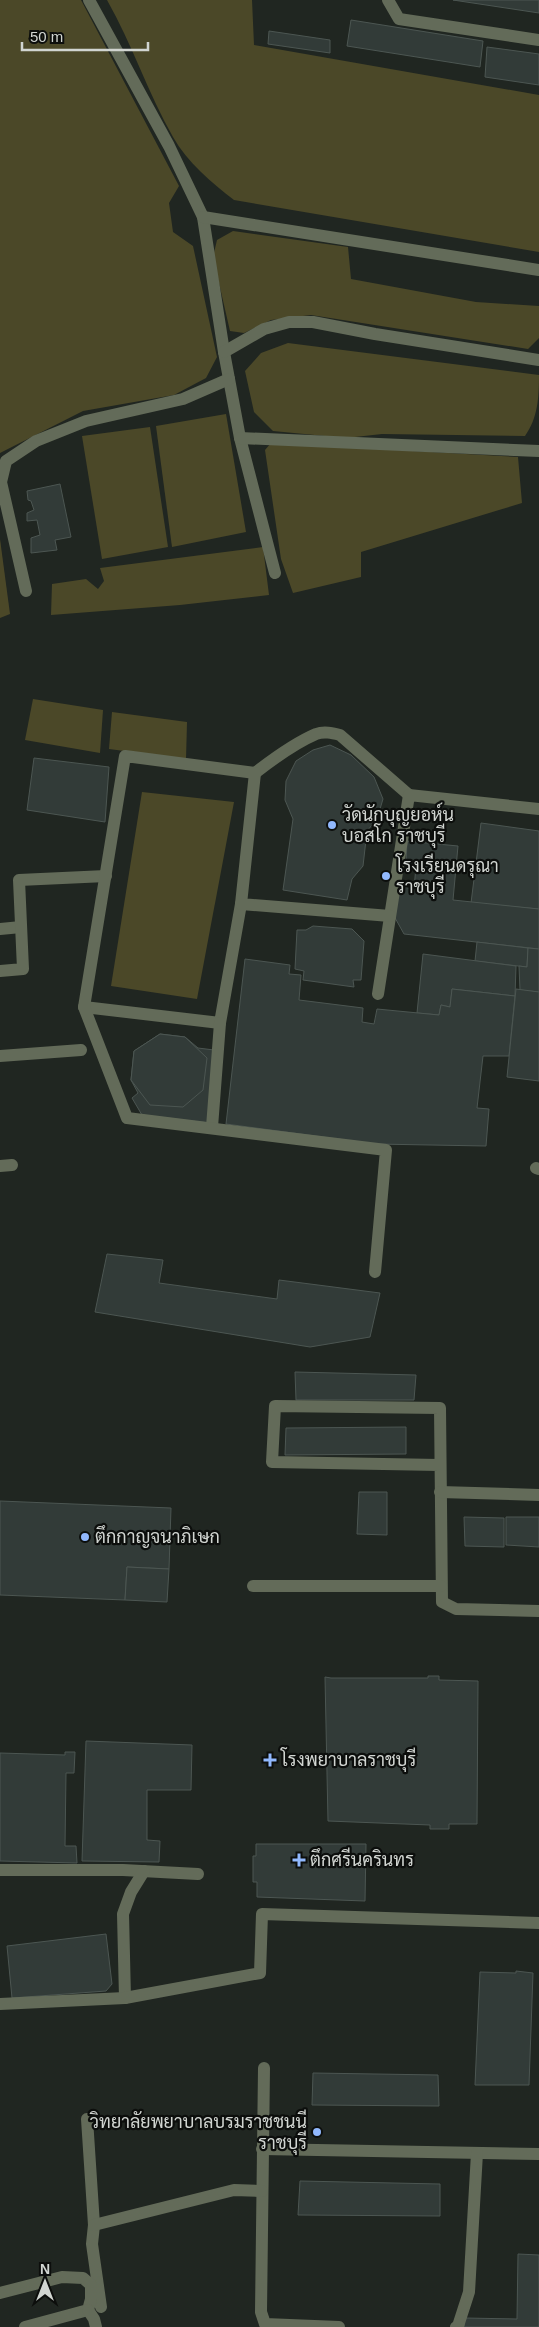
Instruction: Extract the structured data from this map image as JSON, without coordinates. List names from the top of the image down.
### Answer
{
  "places": {
    "other": [
      "วัดนักบุญยอห์น บอสโก ราชบุรี",
      "โรงเรียนดรุณา ราชบุรี",
      "ตึกกาญจนาภิเษก",
      "วิทยาลัยพยาบาลบรมราชชนนี ราชบุรี"
    ],
    "health": ["โรงพยาบาลราชบุรี", "ตึกศรีนครินทร"]
  },
  "scale_bar": "50 m",
  "north": "top"
}
